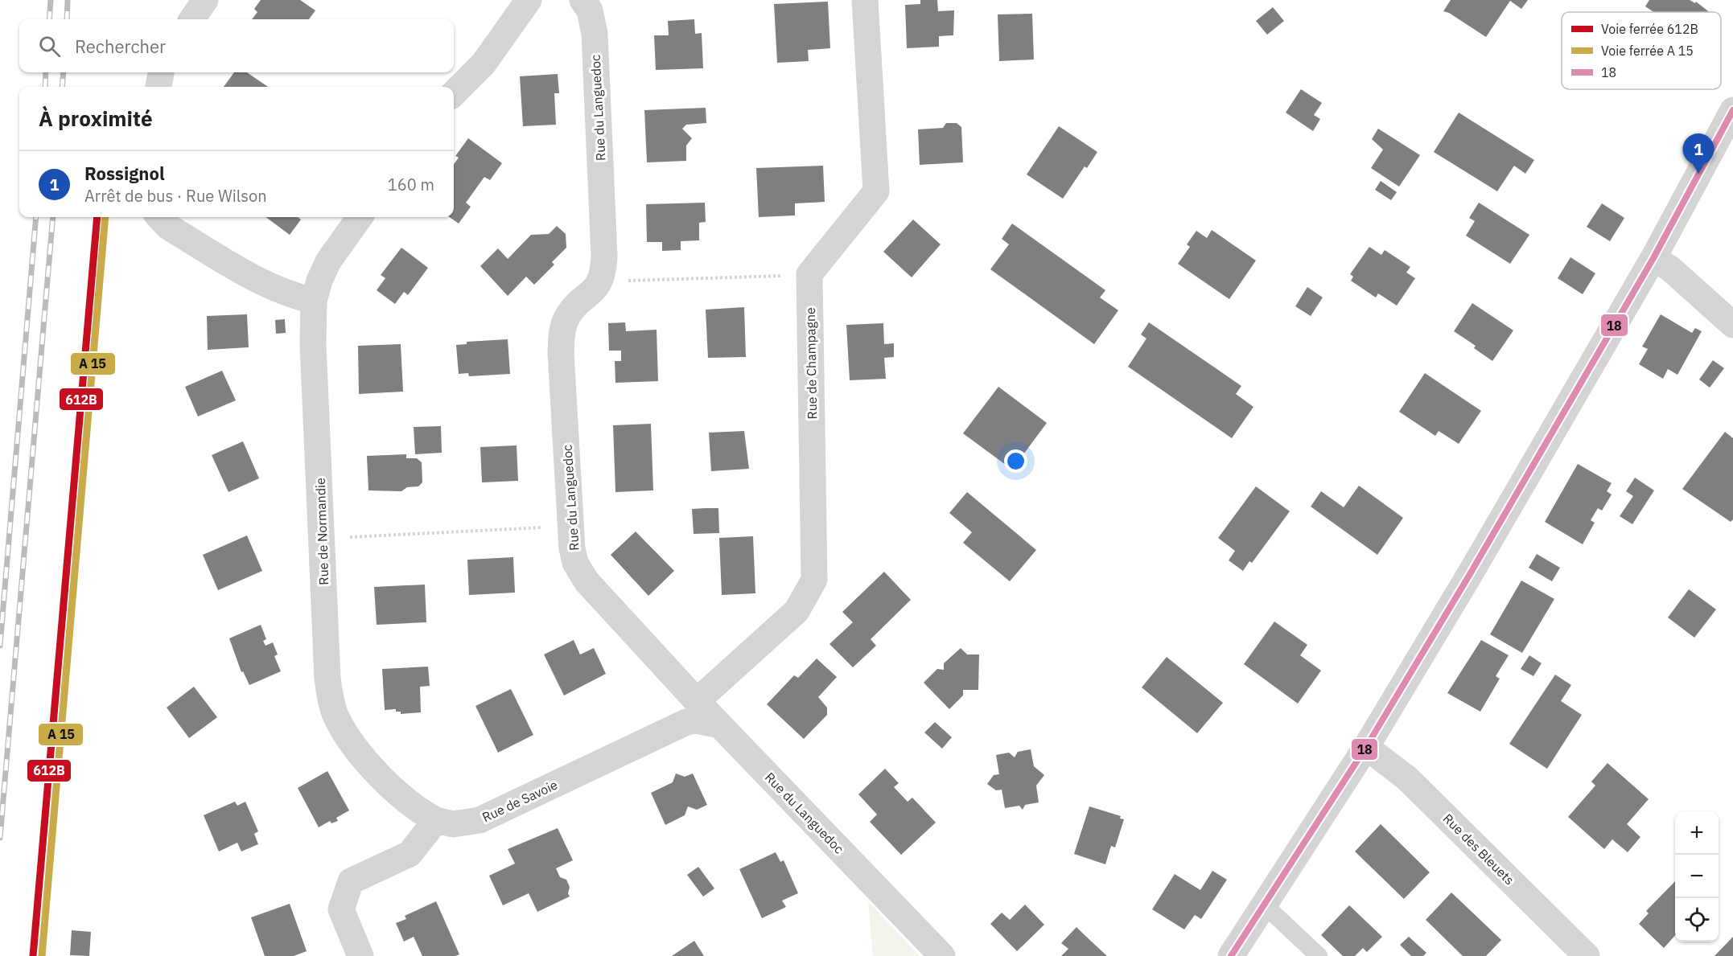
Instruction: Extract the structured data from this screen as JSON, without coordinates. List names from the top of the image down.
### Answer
{
  "streets": {
    "street": [
      "Rue du Languedoc",
      "Rue de Champagne",
      "Rue de Normandie",
      "Rue de Savoie",
      "Rue des Bleuets"
    ]
  },
  "crossings": [
    ["Rue du Languedoc", "Rue de Champagne"],
    ["Rue du Languedoc", "Rue de Savoie"],
    ["Rue de Normandie", "Rue de Savoie"]
  ],
  "lines": ["transit line 18", "rail line 612B"],
  "legend": ["Voie ferrée 612B", "Voie ferrée A 15", "18"],
  "page": {
    "search": "Rechercher",
    "heading": "À proximité",
    "pins": "1",
    "list": [
      {
        "mark": "1",
        "name": "Rossignol",
        "note": "Arrêt de bus · Rue Wilson",
        "value": "160 m"
      }
    ],
    "map_buttons": ["+", "−"]
  }
}
